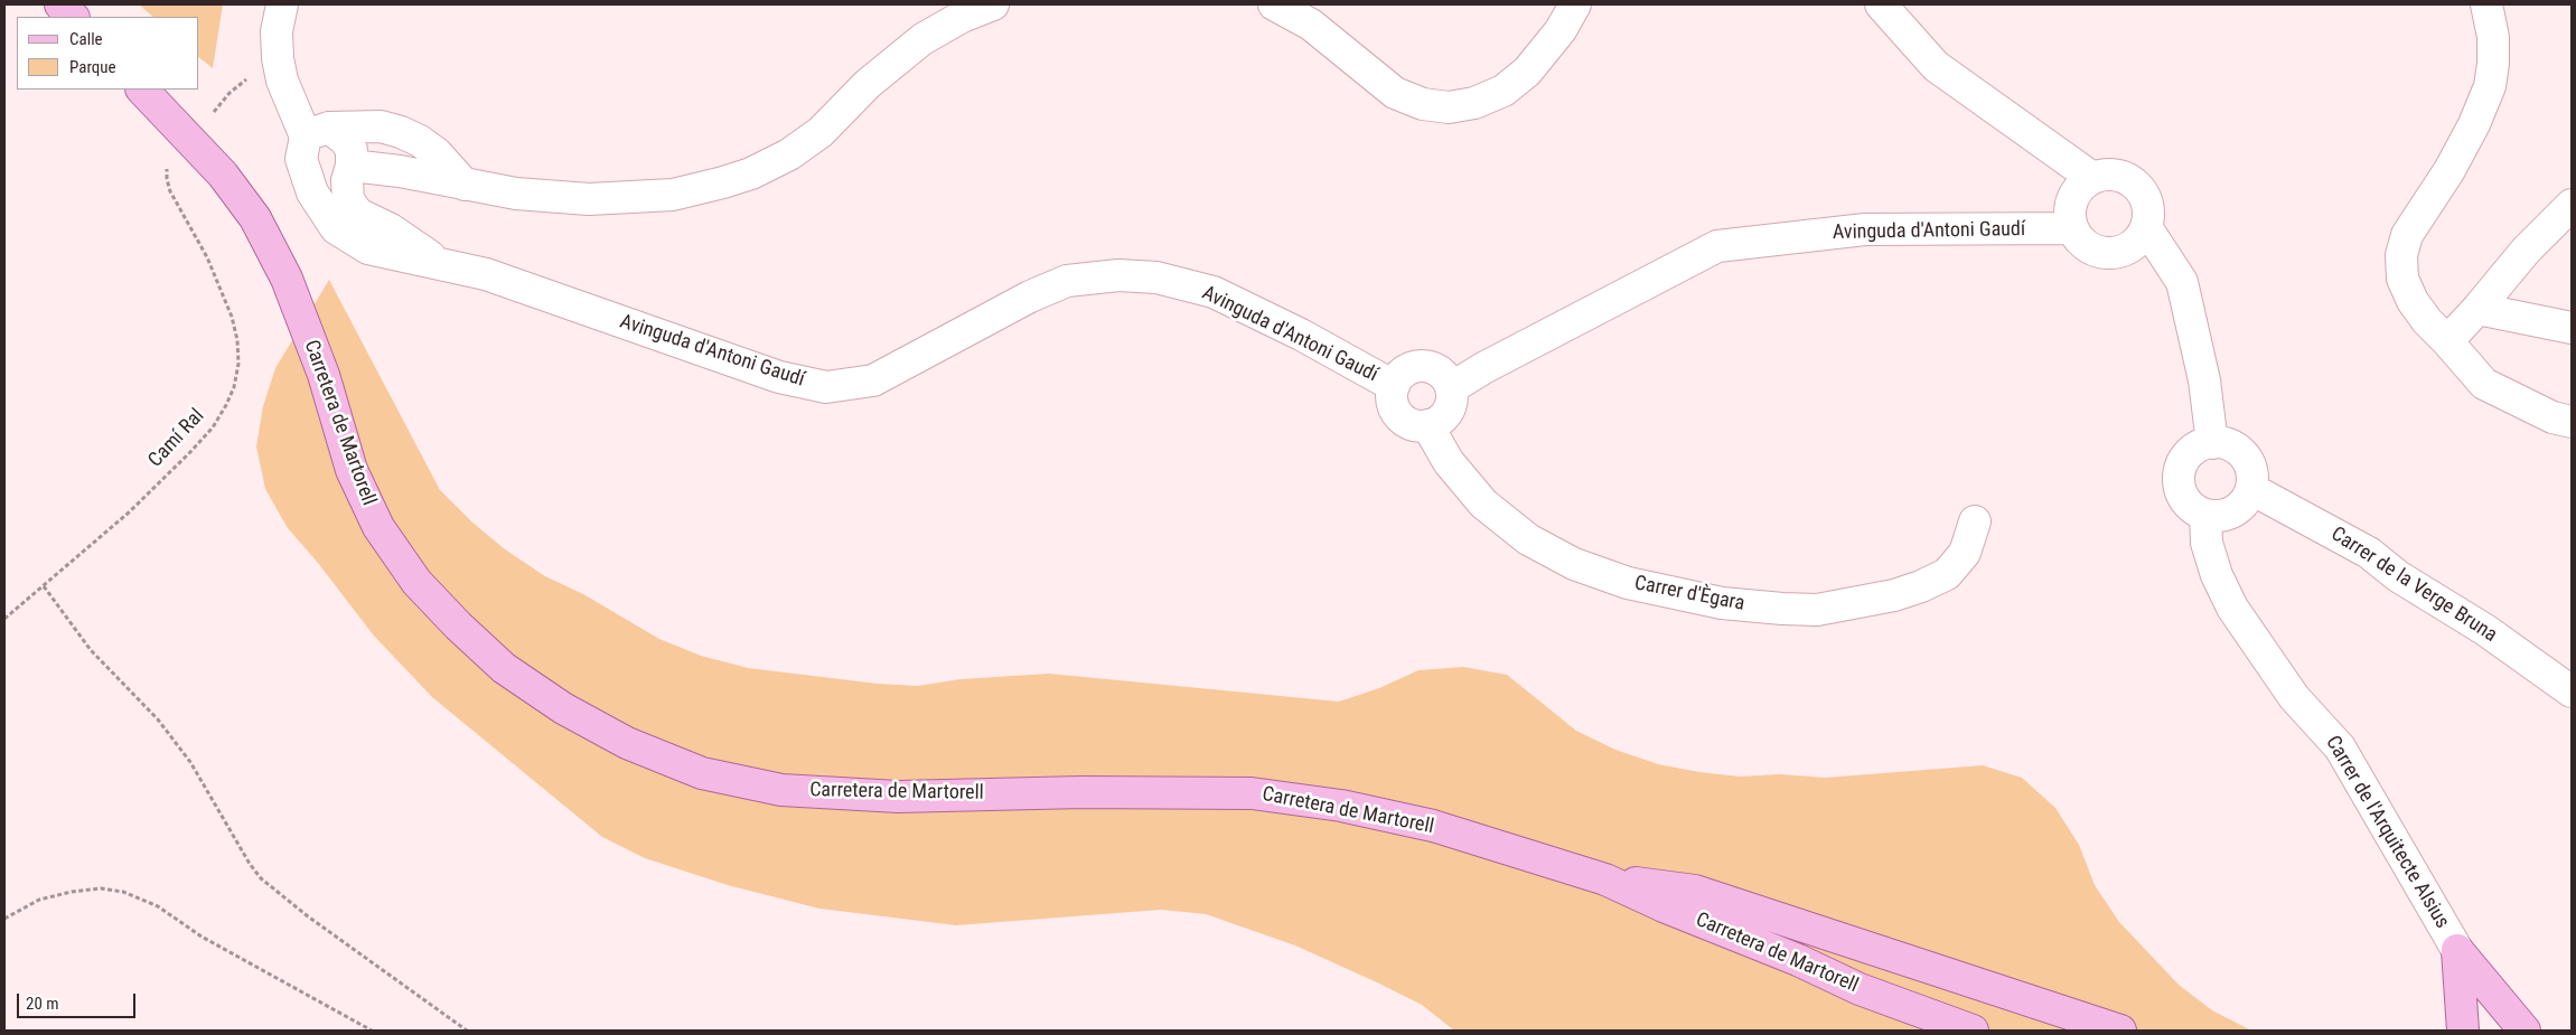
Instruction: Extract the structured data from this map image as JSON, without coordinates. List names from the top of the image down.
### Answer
{
  "streets": {
    "main road": ["Carretera de Martorell"],
    "street": [
      "Avinguda d'Antoni Gaudí",
      "Carrer de la Verge Bruna",
      "Carrer d'Ègara",
      "Carrer de l'Arquitecte Alsius"
    ],
    "path": ["Camí Ral"]
  },
  "crossings": [
    ["Avinguda d'Antoni Gaudí", "Camí Ral"],
    ["Avinguda d'Antoni Gaudí", "Carrer d'Ègara"],
    ["Carretera de Martorell", "Camí Ral"],
    ["Carrer de la Verge Bruna", "Carrer de l'Arquitecte Alsius"]
  ],
  "legend": ["Calle", "Parque"],
  "scale_bar": "20 m"
}
